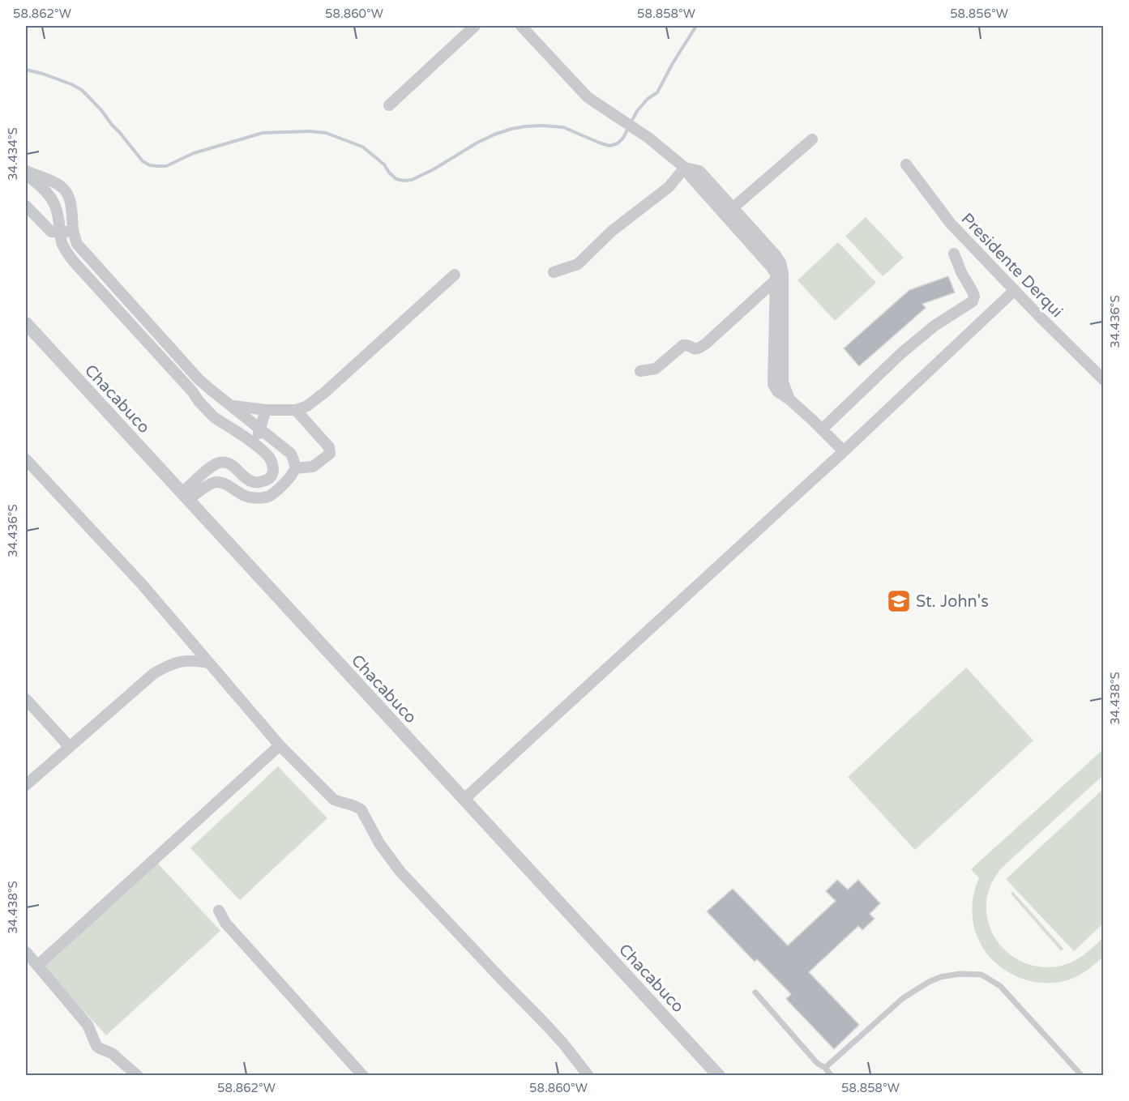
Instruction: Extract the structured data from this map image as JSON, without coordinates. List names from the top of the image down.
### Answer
{
  "streets": {
    "street": ["Presidente Derqui", "Chacabuco"]
  },
  "places": {
    "school or university": ["St. John's"]
  },
  "coordinates": [
    "58.862°W",
    "58.860°W",
    "58.858°W",
    "58.856°W",
    "34.434°S",
    "34.436°S",
    "34.438°S"
  ]
}
